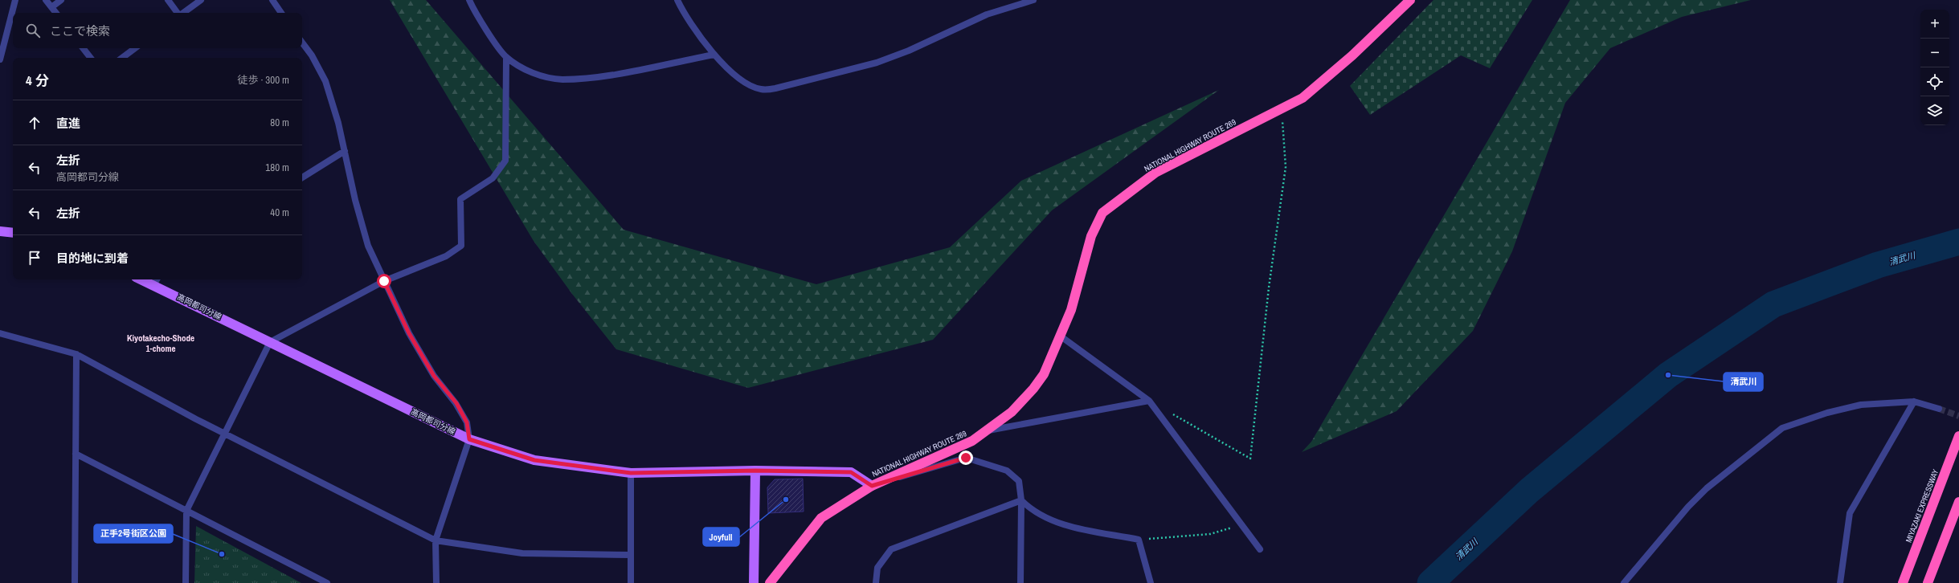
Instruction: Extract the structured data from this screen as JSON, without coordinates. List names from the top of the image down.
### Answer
{
  "streets": {
    "highway": ["NATIONAL HIGHWAY ROUTE 269", "MIYAZAKI EXPRESSWAY"],
    "main road": ["高岡都司分線"]
  },
  "crossings": [
    ["NATIONAL HIGHWAY ROUTE 269", "高岡都司分線"]
  ],
  "districts": ["Kiyotakecho-Shode 1-chome"],
  "water": ["清武川"],
  "places": ["清武川", "Joyfull", "正手2号街区公園"],
  "page": {
    "map_buttons": ["+", "−"],
    "search": "ここで検索",
    "heading": ["4 分", "徒歩 · 300 m"],
    "list": [
      ["直進", "80 m"],
      ["左折", "高岡都司分線", "180 m"],
      ["左折", "40 m"],
      "目的地に到着"
    ]
  }
}
